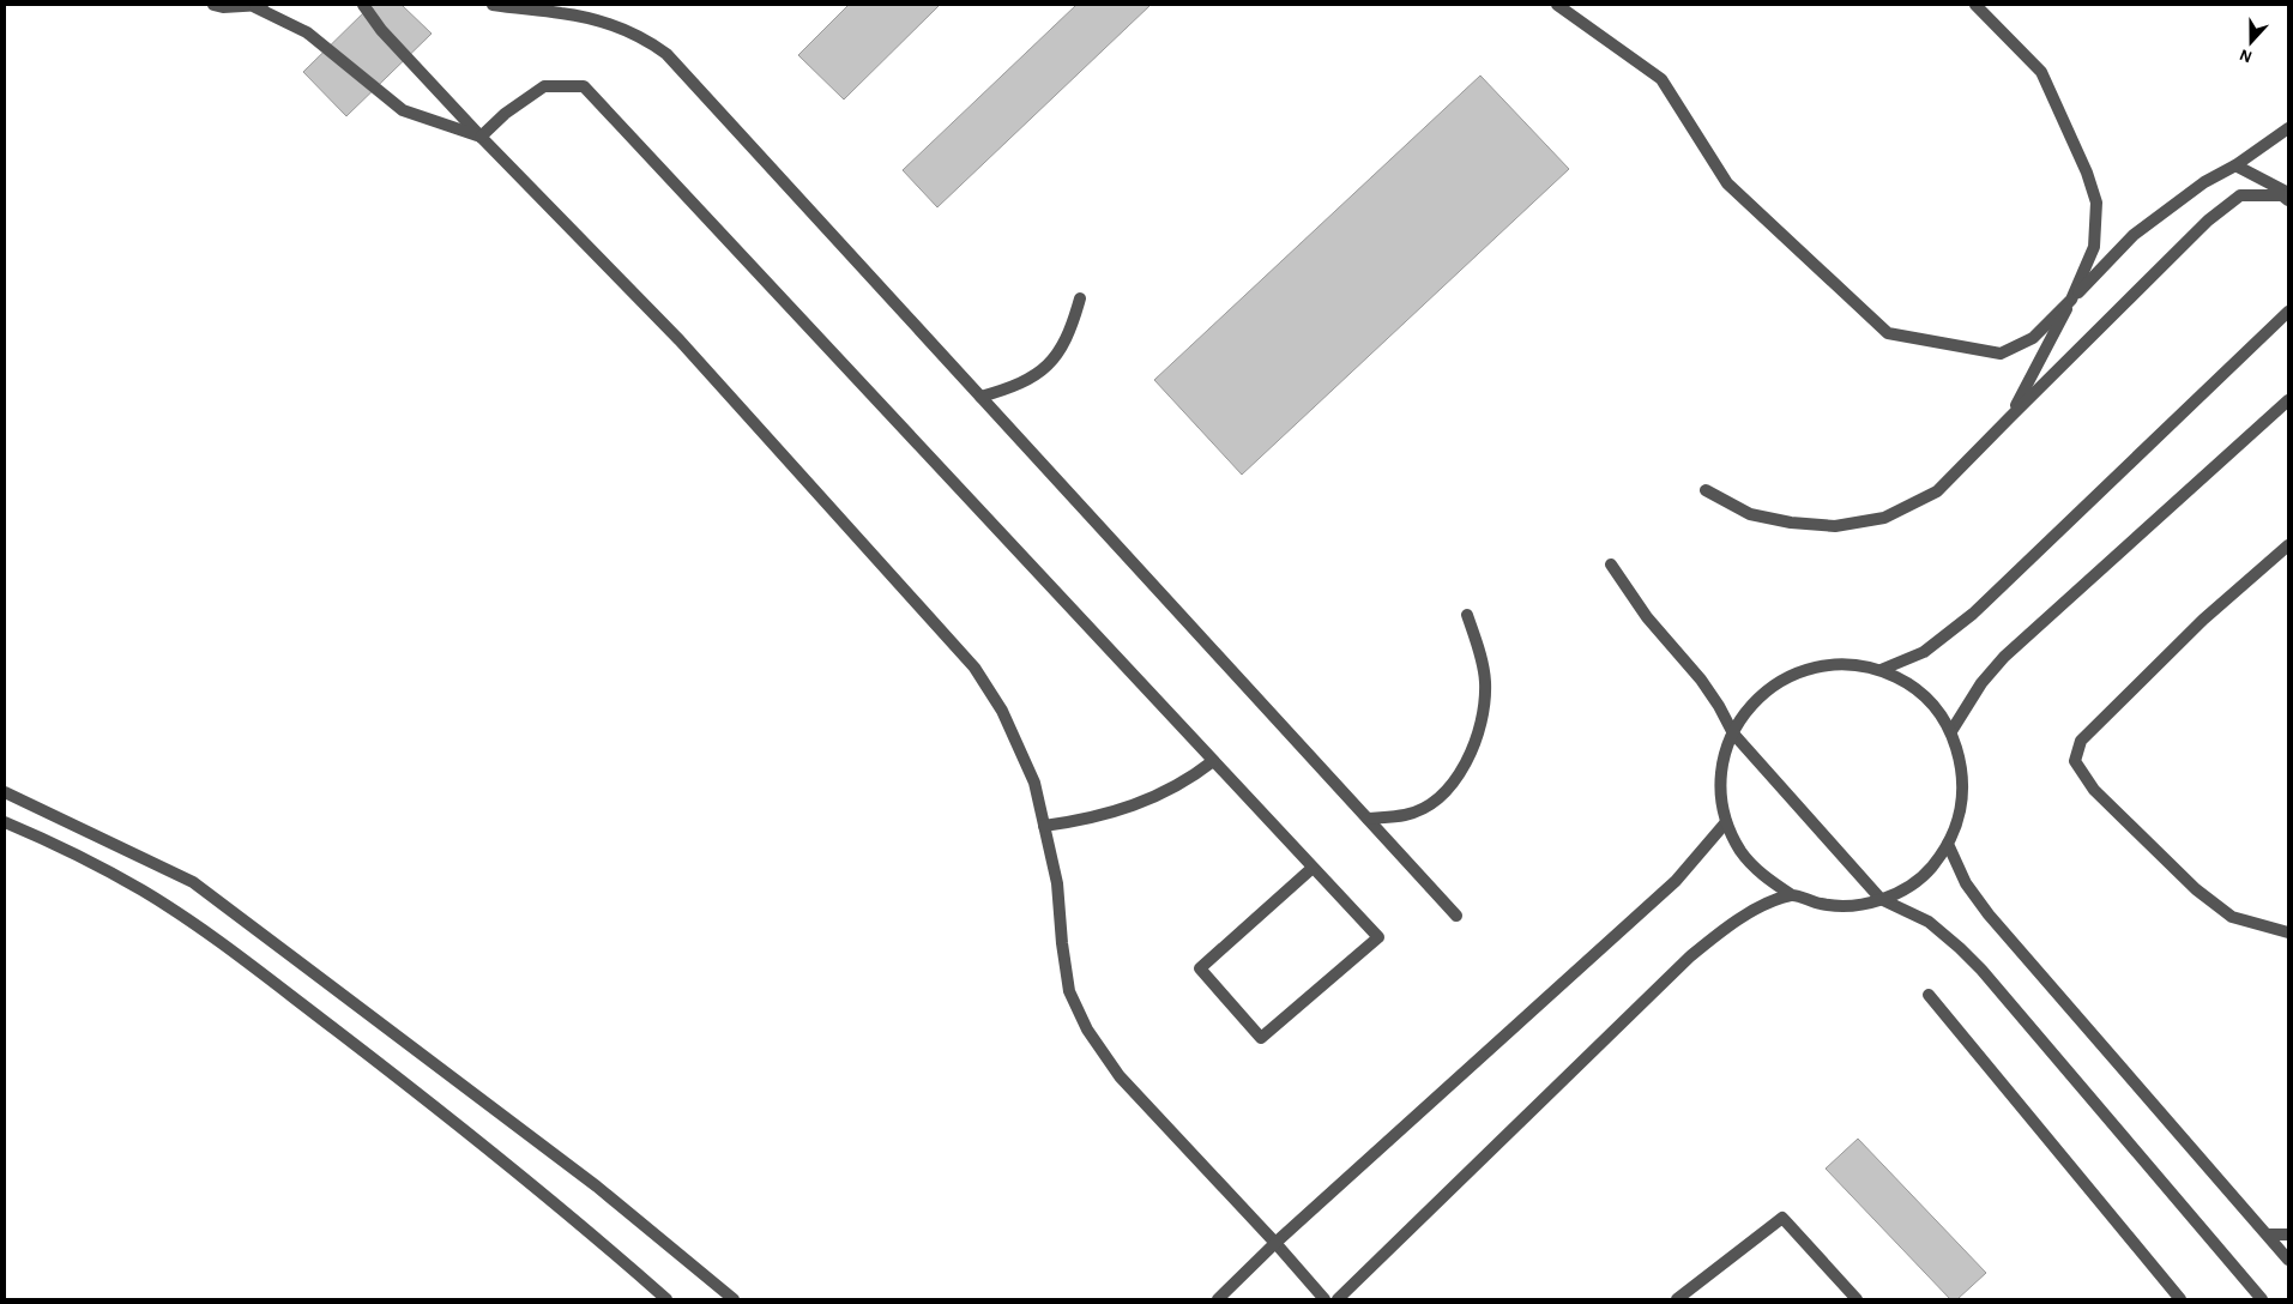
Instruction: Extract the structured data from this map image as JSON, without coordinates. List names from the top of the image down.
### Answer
{
  "north": "bottom"
}
